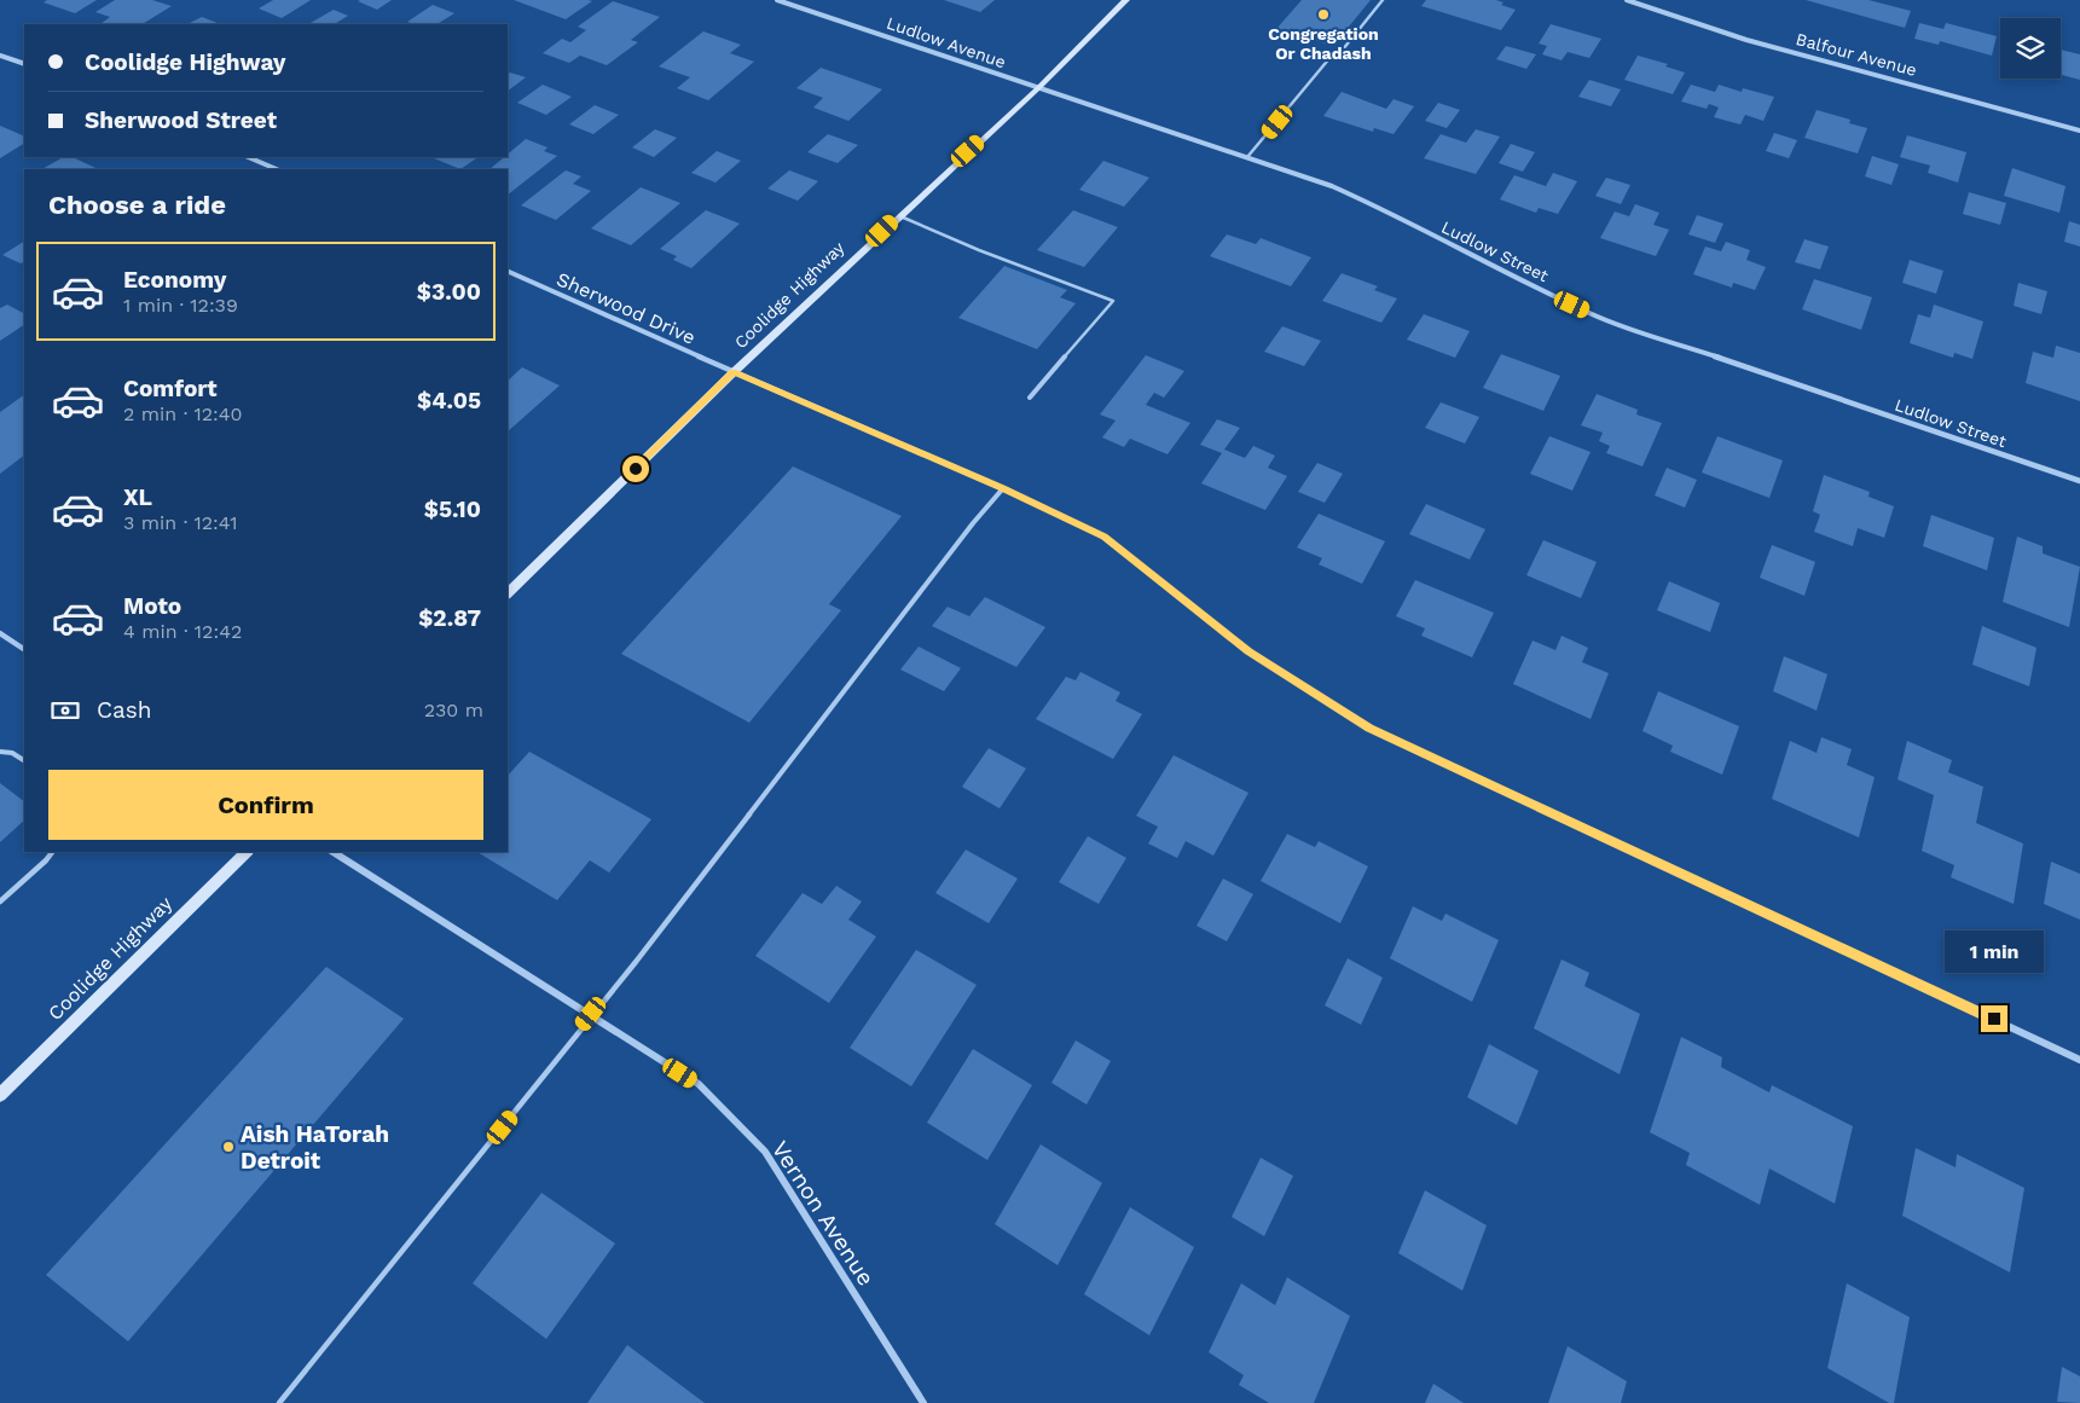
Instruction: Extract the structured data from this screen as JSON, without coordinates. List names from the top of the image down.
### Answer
{
  "streets": {
    "main road": ["Coolidge Highway"],
    "street": [
      "Ludlow Avenue",
      "Balfour Avenue",
      "Ludlow Street",
      "Sherwood Drive",
      "Vernon Avenue"
    ]
  },
  "crossings": [
    ["Ludlow Avenue", "Ludlow Street"],
    ["Ludlow Avenue", "Coolidge Highway"],
    ["Ludlow Street", "Coolidge Highway"],
    ["Coolidge Highway", "Sherwood Drive"]
  ],
  "places": ["Congregation Or Chadash", "Aish HaTorah Detroit"],
  "page": {
    "banner": ["Coolidge Highway", "Sherwood Street"],
    "heading": "Choose a ride",
    "list": [
      {
        "name": "Economy",
        "note": "1 min · 12:39",
        "value": "$3.00"
      },
      {
        "name": "Comfort",
        "note": "2 min · 12:40",
        "value": "$4.05"
      },
      {
        "name": "XL",
        "note": "3 min · 12:41",
        "value": "$5.10"
      },
      {
        "name": "Moto",
        "note": "4 min · 12:42",
        "value": "$2.87"
      }
    ],
    "pay": ["Cash", "230 m"],
    "buttons": "Confirm",
    "bubble": "1 min"
  }
}
